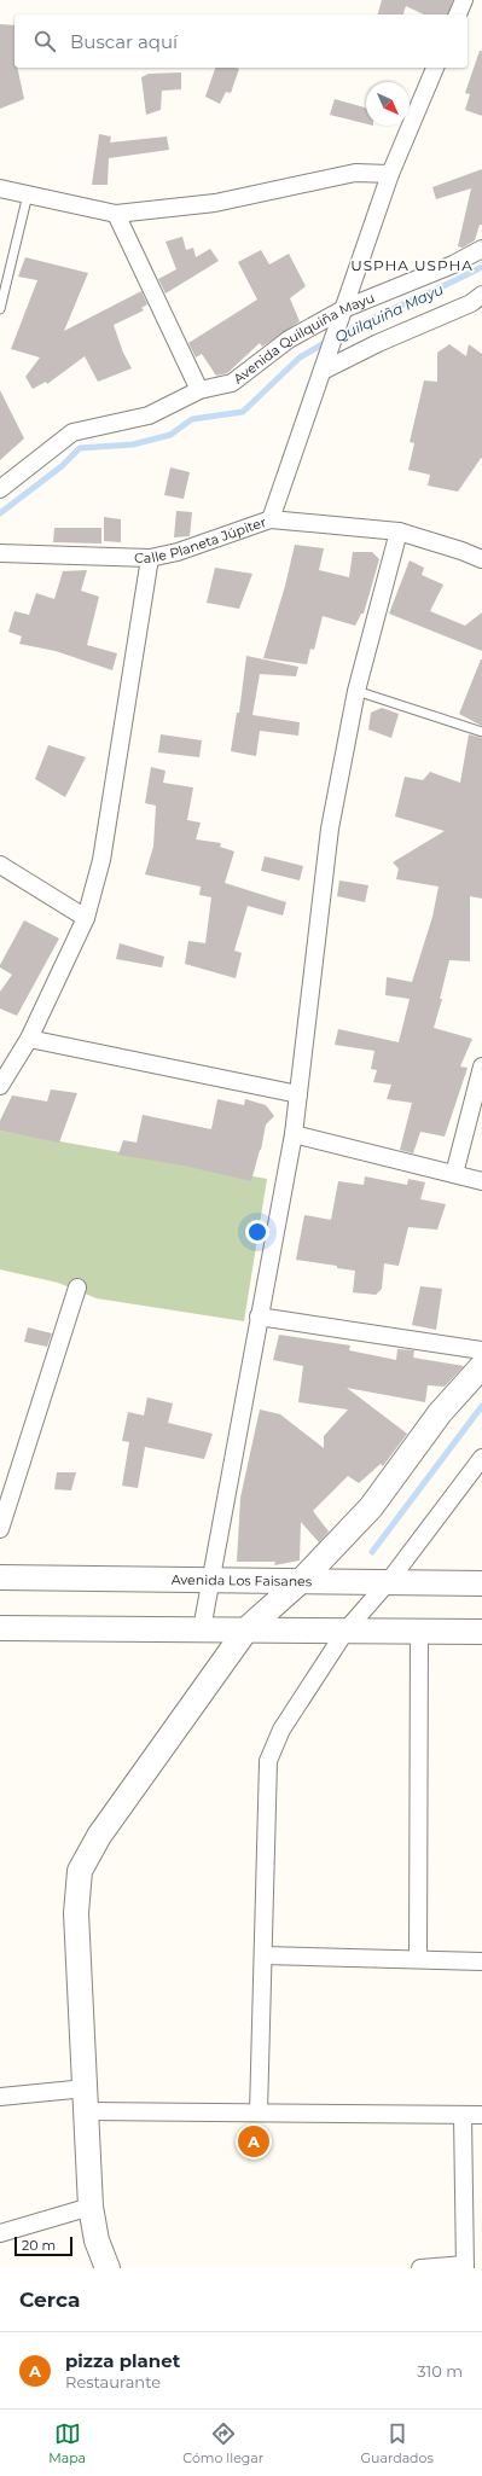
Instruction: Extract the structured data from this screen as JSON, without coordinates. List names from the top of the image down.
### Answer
{
  "streets": {
    "street": ["Avenida Quilquiña Mayu", "Calle Planeta Júpiter", "Avenida Los Faisanes"]
  },
  "districts": ["USPHA USPHA"],
  "water": ["Quilquiña Mayu"],
  "scale_bar": "20 m",
  "north": "bottom right",
  "page": {
    "search": "Buscar aquí",
    "pins": "A",
    "scale": "20 m",
    "heading": "Cerca",
    "list": [
      {
        "mark": "A",
        "name": "pizza planet",
        "note": "Restaurante",
        "value": "310 m"
      }
    ],
    "nav": ["Mapa", "Cómo llegar", "Guardados"]
  }
}
